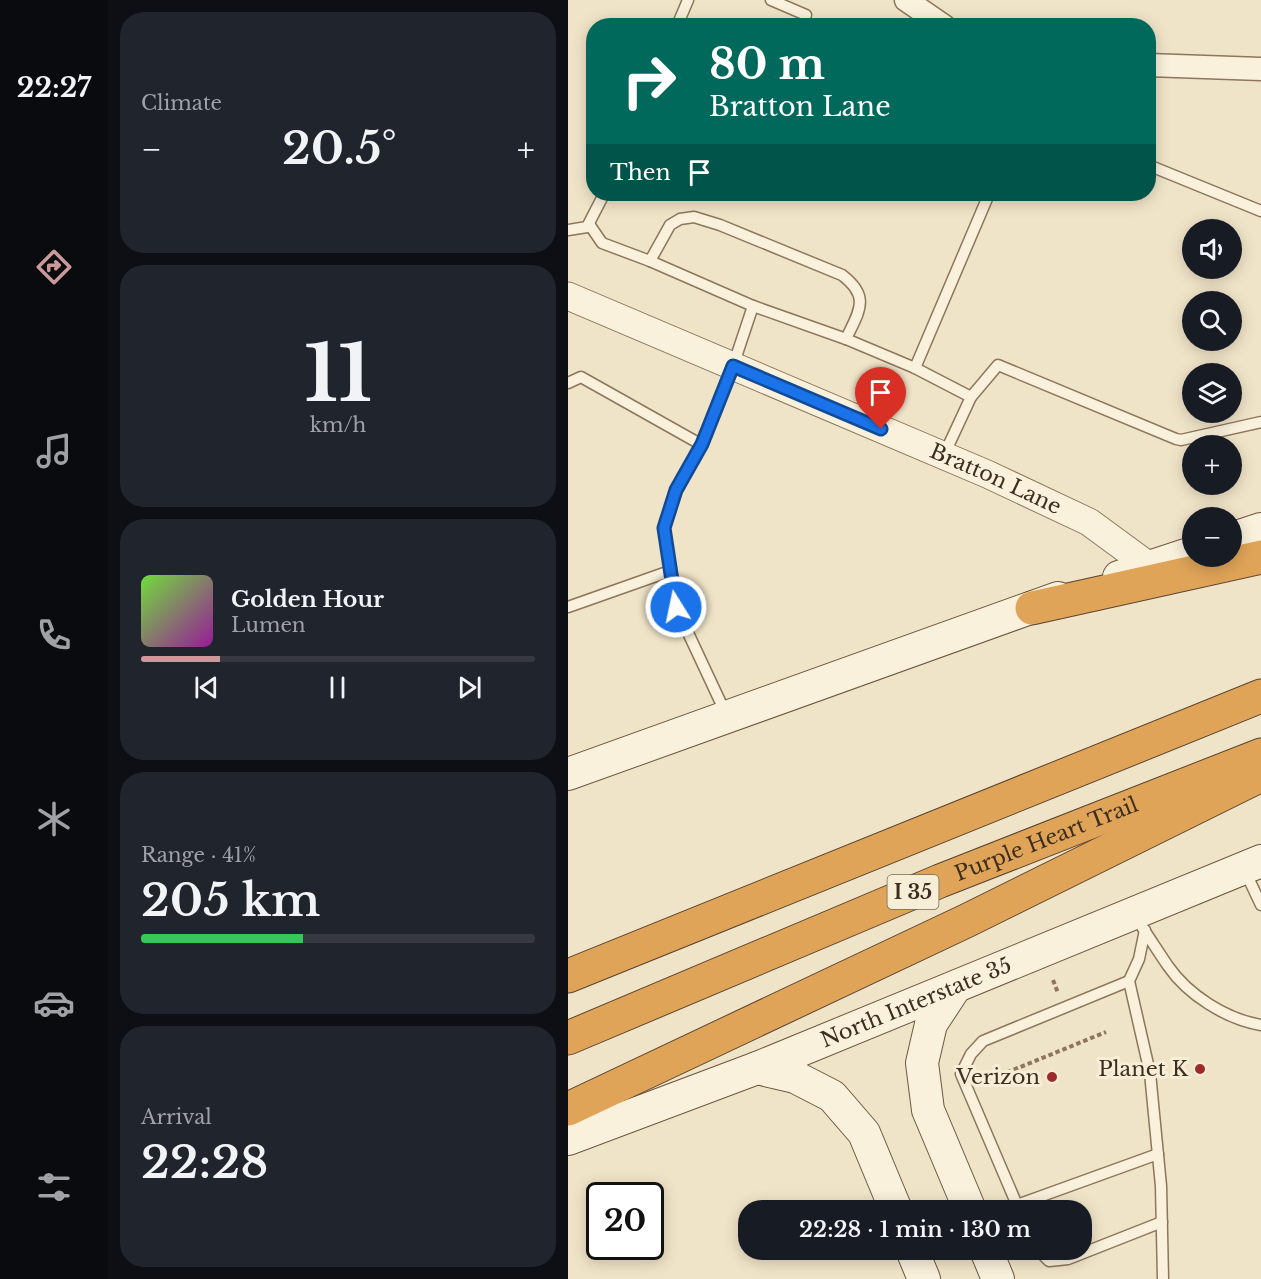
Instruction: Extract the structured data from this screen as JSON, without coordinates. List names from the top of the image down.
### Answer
{
  "streets": {
    "highway": ["Purple Heart Trail", "I 35"],
    "main road": ["North Interstate 35"],
    "street": ["Bratton Lane"]
  },
  "places": ["Planet K", "Verizon"],
  "page": {
    "tabs": "22:27",
    "tile": [
      "Climate",
      ["11", "km/h"],
      ["Range · 41%", "205 km"],
      ["Arrival", "22:28"]
    ],
    "turn": ["80 m", "Bratton Lane"],
    "heat": ["−", "20.5°", "+"],
    "then": "Then",
    "map_buttons": ["+", "−"],
    "song": ["Golden Hour", "Lumen"],
    "limit": "20",
    "trip": "22:28 · 1 min · 130 m"
  }
}
